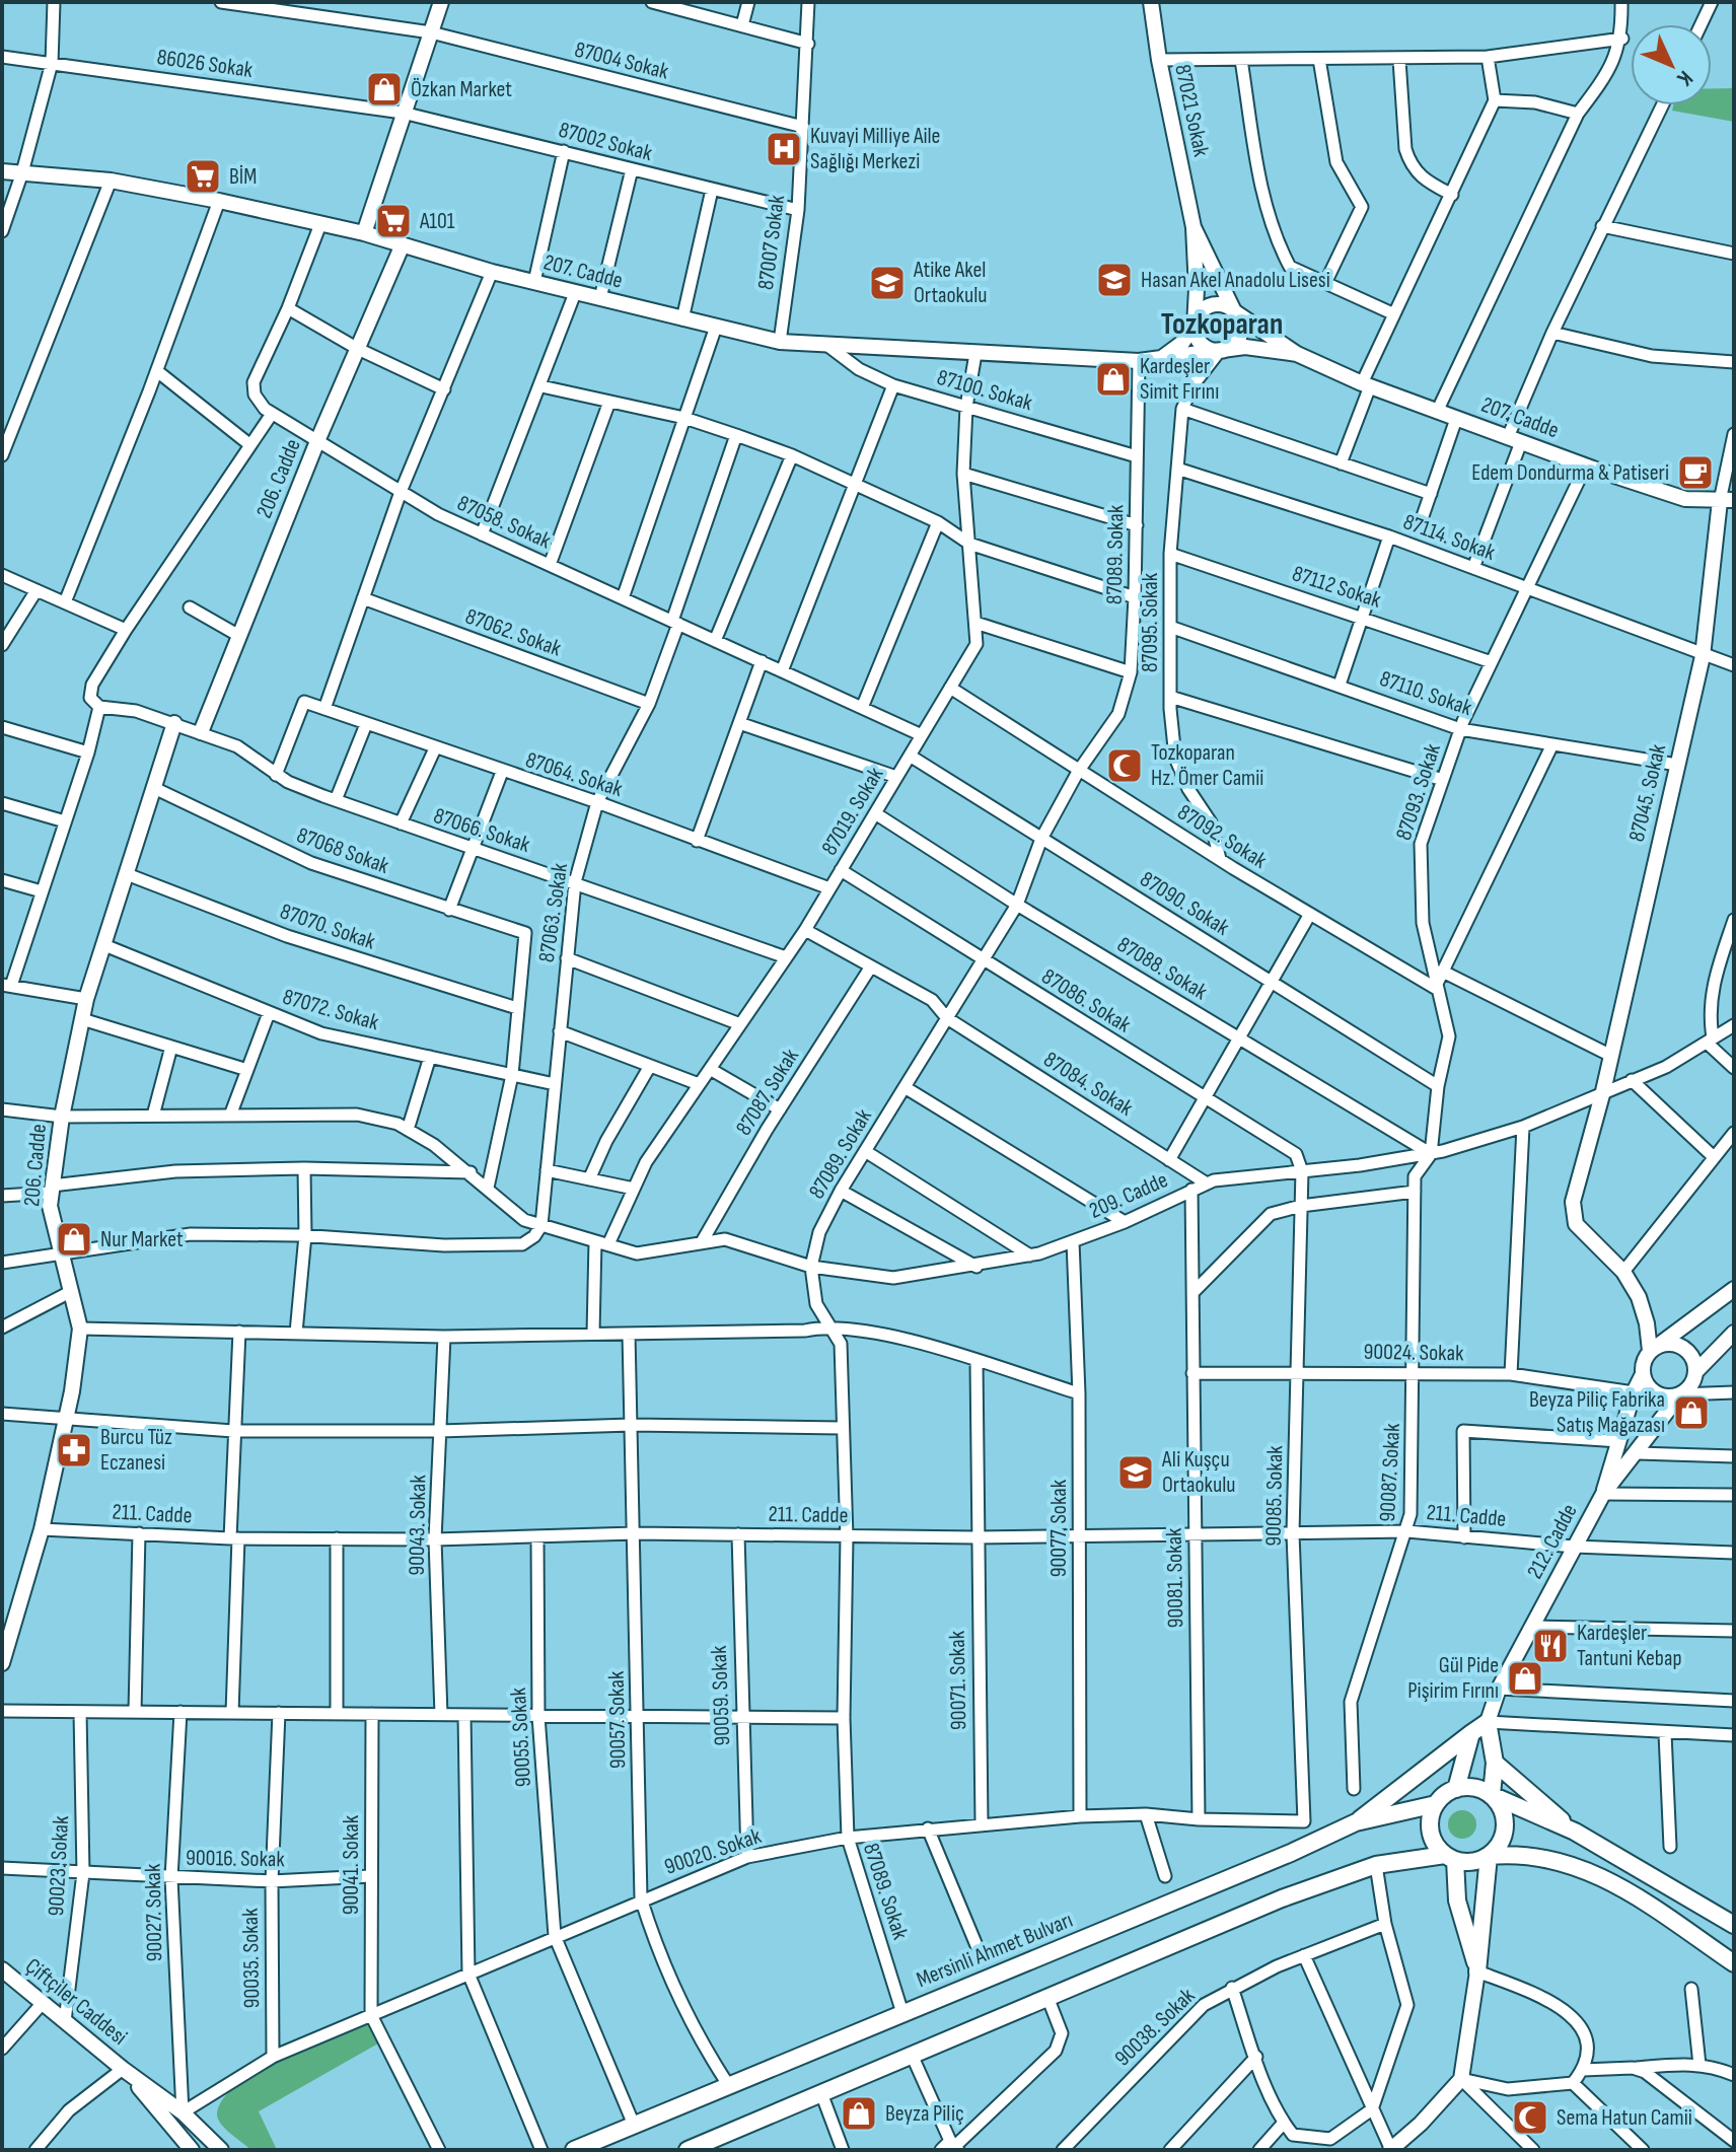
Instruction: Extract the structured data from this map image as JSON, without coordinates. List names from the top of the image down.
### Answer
{
  "streets": {
    "main road": ["Mersinli Ahmet Bulvarı"],
    "street": [
      "87004 Sokak",
      "86026 Sokak",
      "87021 Sokak",
      "87002 Sokak",
      "87007 Sokak",
      "207. Cadde",
      "87100. Sokak",
      "206. Cadde",
      "87058. Sokak",
      "87114. Sokak",
      "87089. Sokak",
      "87112 Sokak",
      "87095. Sokak",
      "87062. Sokak",
      "87110. Sokak",
      "87064. Sokak",
      "87093. Sokak",
      "87045. Sokak",
      "87019. Sokak",
      "87066. Sokak",
      "87092. Sokak",
      "87068 Sokak",
      "87090. Sokak",
      "87063. Sokak",
      "87070. Sokak",
      "87088. Sokak",
      "87086. Sokak",
      "87072. Sokak",
      "87084. Sokak",
      "87087. Sokak",
      "209. Cadde",
      "90024. Sokak",
      "90087. Sokak",
      "90085. Sokak",
      "211. Cadde",
      "90043. Sokak",
      "90077. Sokak",
      "212. Cadde",
      "90081. Sokak",
      "90071. Sokak",
      "90059. Sokak",
      "90057. Sokak",
      "90055. Sokak",
      "90020. Sokak",
      "90016. Sokak",
      "90041. Sokak",
      "90023. Sokak",
      "90027. Sokak",
      "90035. Sokak",
      "Çiftçiler Caddesi",
      "90038. Sokak"
    ]
  },
  "crossings": [
    ["87004 Sokak", "87007 Sokak"],
    ["86026 Sokak", "87002 Sokak"],
    ["87002 Sokak", "87007 Sokak"],
    ["87007 Sokak", "207. Cadde"],
    ["207. Cadde", "87100. Sokak"],
    ["207. Cadde", "206. Cadde"],
    ["207. Cadde", "87089. Sokak"],
    ["207. Cadde", "87093. Sokak"],
    ["207. Cadde", "87045. Sokak"],
    ["207. Cadde", "87019. Sokak"],
    ["87100. Sokak", "87089. Sokak"],
    ["87100. Sokak", "87019. Sokak"],
    ["206. Cadde", "87058. Sokak"],
    ["206. Cadde", "87066. Sokak"],
    ["206. Cadde", "87068 Sokak"],
    ["206. Cadde", "87070. Sokak"],
    ["206. Cadde", "87072. Sokak"],
    ["206. Cadde", "211. Cadde"],
    ["87058. Sokak", "87019. Sokak"],
    ["87058. Sokak", "87063. Sokak"],
    ["87114. Sokak", "87095. Sokak"],
    ["87114. Sokak", "87093. Sokak"],
    ["87114. Sokak", "87045. Sokak"],
    ["87089. Sokak", "87092. Sokak"],
    ["87089. Sokak", "87090. Sokak"],
    ["87089. Sokak", "87088. Sokak"],
    ["87089. Sokak", "87086. Sokak"],
    ["87089. Sokak", "87084. Sokak"],
    ["87089. Sokak", "209. Cadde"],
    ["87089. Sokak", "211. Cadde"],
    ["87089. Sokak", "90020. Sokak"],
    ["87089. Sokak", "Mersinli Ahmet Bulvarı"],
    ["87112 Sokak", "87095. Sokak"],
    ["87112 Sokak", "87093. Sokak"],
    ["87095. Sokak", "87110. Sokak"],
    ["87095. Sokak", "87092. Sokak"],
    ["87062. Sokak", "87063. Sokak"],
    ["87110. Sokak", "87093. Sokak"],
    ["87110. Sokak", "87045. Sokak"],
    ["87064. Sokak", "87019. Sokak"],
    ["87064. Sokak", "87066. Sokak"],
    ["87064. Sokak", "87063. Sokak"],
    ["87093. Sokak", "87092. Sokak"],
    ["87093. Sokak", "87090. Sokak"],
    ["87093. Sokak", "87088. Sokak"],
    ["87093. Sokak", "209. Cadde"],
    ["87093. Sokak", "90087. Sokak"],
    ["87045. Sokak", "209. Cadde"],
    ["87019. Sokak", "87066. Sokak"],
    ["87019. Sokak", "87092. Sokak"],
    ["87019. Sokak", "87090. Sokak"],
    ["87019. Sokak", "87088. Sokak"],
    ["87019. Sokak", "87086. Sokak"],
    ["87019. Sokak", "209. Cadde"],
    ["87066. Sokak", "87063. Sokak"],
    ["87068 Sokak", "87070. Sokak"],
    ["87063. Sokak", "87072. Sokak"],
    ["87063. Sokak", "209. Cadde"],
    ["87088. Sokak", "209. Cadde"],
    ["87088. Sokak", "90087. Sokak"],
    ["87086. Sokak", "209. Cadde"],
    ["87086. Sokak", "90085. Sokak"],
    ["87084. Sokak", "209. Cadde"],
    ["87087. Sokak", "209. Cadde"],
    ["209. Cadde", "90087. Sokak"],
    ["209. Cadde", "90085. Sokak"],
    ["209. Cadde", "90077. Sokak"],
    ["209. Cadde", "90081. Sokak"],
    ["90024. Sokak", "90087. Sokak"],
    ["90024. Sokak", "90085. Sokak"],
    ["90024. Sokak", "90081. Sokak"],
    ["90087. Sokak", "211. Cadde"],
    ["90085. Sokak", "211. Cadde"],
    ["90085. Sokak", "90020. Sokak"],
    ["211. Cadde", "90043. Sokak"],
    ["211. Cadde", "90077. Sokak"],
    ["211. Cadde", "212. Cadde"],
    ["211. Cadde", "90081. Sokak"],
    ["211. Cadde", "90071. Sokak"],
    ["211. Cadde", "90059. Sokak"],
    ["211. Cadde", "90057. Sokak"],
    ["211. Cadde", "90055. Sokak"],
    ["90077. Sokak", "90020. Sokak"],
    ["90081. Sokak", "90020. Sokak"],
    ["90071. Sokak", "90020. Sokak"],
    ["90059. Sokak", "90020. Sokak"],
    ["90057. Sokak", "90020. Sokak"],
    ["90057. Sokak", "Mersinli Ahmet Bulvarı"],
    ["90055. Sokak", "90020. Sokak"],
    ["90055. Sokak", "Mersinli Ahmet Bulvarı"],
    ["90020. Sokak", "90041. Sokak"],
    ["90020. Sokak", "90027. Sokak"],
    ["90020. Sokak", "90035. Sokak"],
    ["90020. Sokak", "Çiftçiler Caddesi"],
    ["90016. Sokak", "90041. Sokak"],
    ["90016. Sokak", "90023. Sokak"],
    ["90016. Sokak", "90027. Sokak"],
    ["90016. Sokak", "90035. Sokak"],
    ["90023. Sokak", "Çiftçiler Caddesi"],
    ["90027. Sokak", "Çiftçiler Caddesi"]
  ],
  "districts": ["Tozkoparan"],
  "places": {
    "shop": [
      "Özkan Market",
      "Kardeşler Simit Fırını",
      "Nur Market",
      "Beyza Piliç Fabrika Satış Mağazası",
      "Gül Pide Pişirim Fırını",
      "Beyza Piliç"
    ],
    "hospital": ["Kuvayi Milliye Aile Sağlığı Merkezi"],
    "supermarket": ["BİM", "A101"],
    "school or university": ["Hasan Akel Anadolu Lisesi", "Atike Akel Ortaokulu", "Ali Kuşçu Ortaokulu"],
    "cafe": ["Edem Dondurma & Patiseri"],
    "mosque": ["Tozkoparan Hz. Ömer Camii", "Sema Hatun Camii"],
    "pharmacy": ["Burcu Tüz Eczanesi"],
    "restaurant": ["Kardeşler Tantuni Kebap"]
  },
  "north": "bottom right"
}
